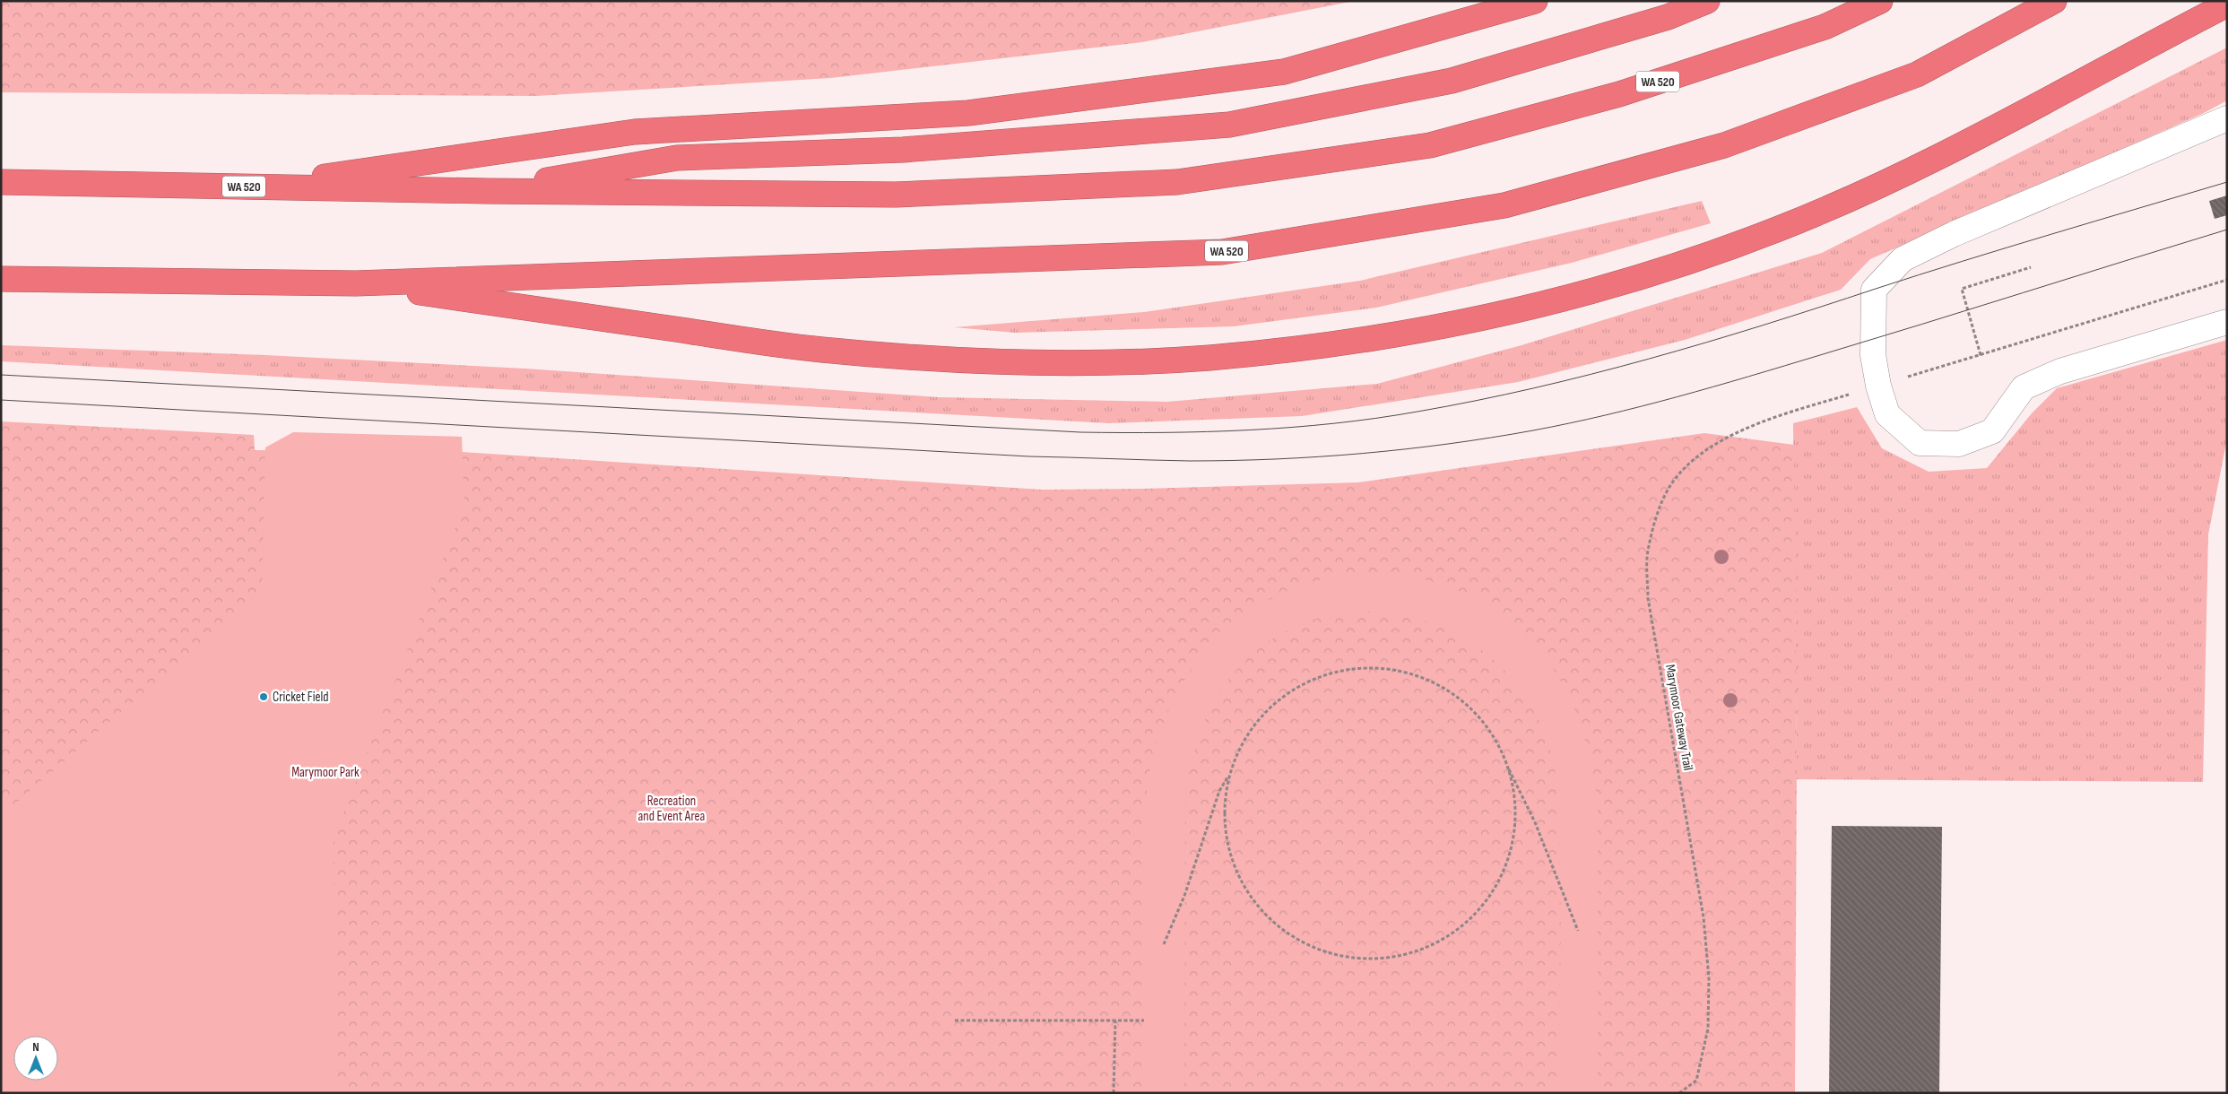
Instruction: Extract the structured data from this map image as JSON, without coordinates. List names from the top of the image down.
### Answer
{
  "streets": {
    "highway": ["WA 520"],
    "path": ["Marymoor Gateway Trail"]
  },
  "parks": ["Marymoor Park", "Recreation and Event Area"],
  "places": ["Cricket Field"],
  "north": "top"
}
